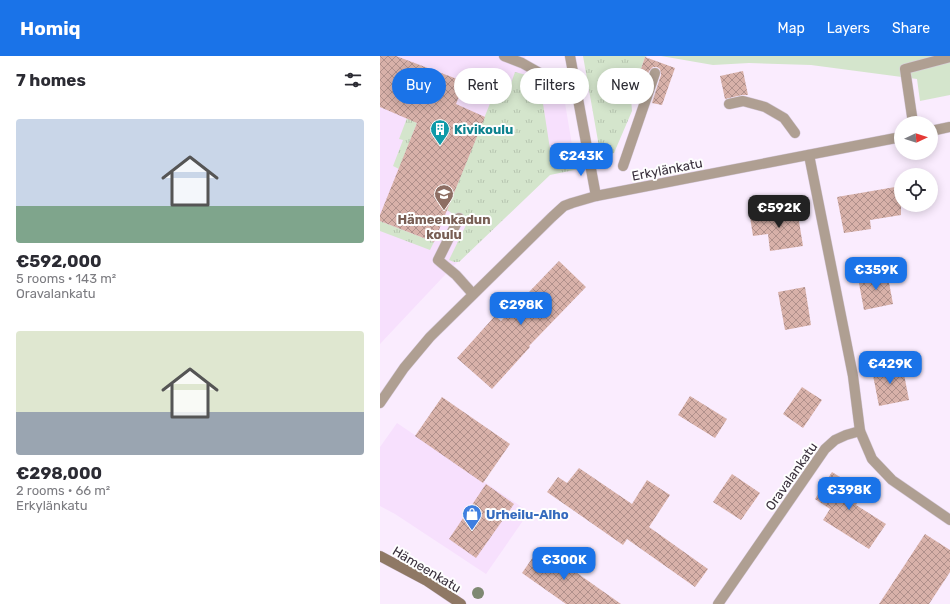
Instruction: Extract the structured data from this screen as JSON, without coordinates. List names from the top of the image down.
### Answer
{
  "streets": {
    "main road": ["Hämeenkatu"],
    "street": ["Erkylänkatu", "Oravalankatu"]
  },
  "places": {
    "building": ["Kivikoulu"],
    "school or university": ["Hämeenkadun koulu"],
    "shop": ["Urheilu-Alho"]
  },
  "north": "right",
  "page": {
    "header": "Homiq",
    "nav": ["Map", "Layers", "Share"],
    "heading": "7 homes",
    "chip": [
      "Buy",
      "Rent",
      "Filters",
      "New"
    ],
    "list": [
      {
        "name": "€592,000",
        "note": "5 rooms · 143 m² · Oravalankatu"
      },
      {
        "name": "€298,000",
        "note": "2 rooms · 66 m² · Erkylänkatu"
      }
    ],
    "price": [
      "€243K",
      "€592K",
      "€359K",
      "€298K",
      "€429K",
      "€398K",
      "€300K"
    ]
  }
}
